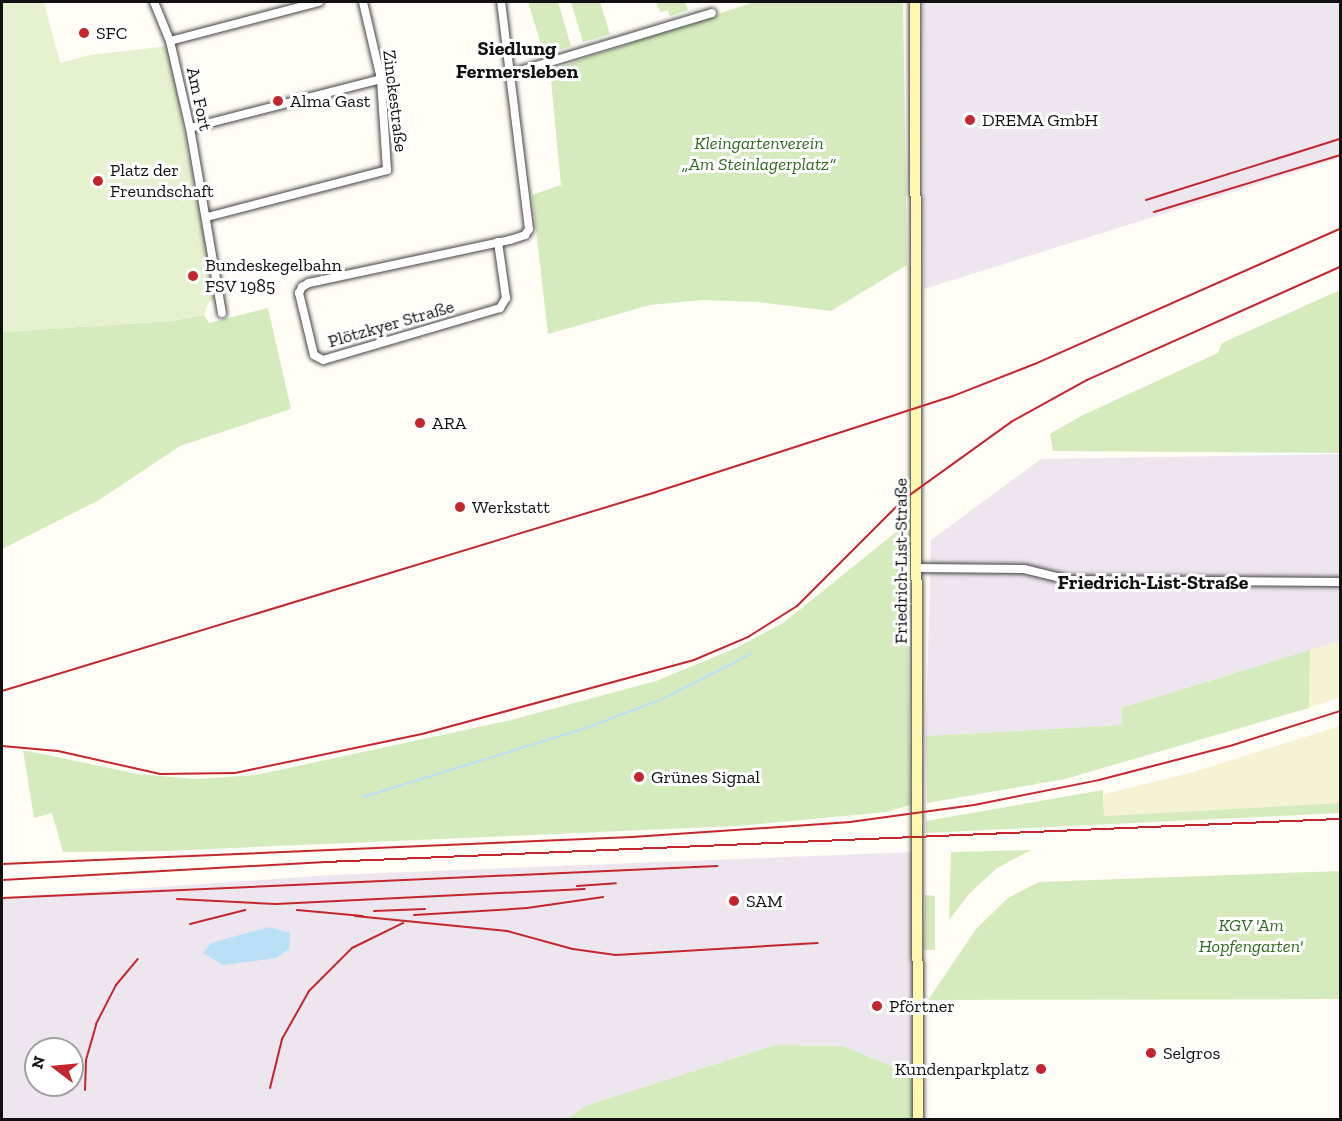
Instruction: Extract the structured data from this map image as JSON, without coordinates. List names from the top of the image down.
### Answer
{
  "streets": {
    "street": [
      "Am Fort",
      "Zinckestraße",
      "Plötzkyer Straße",
      "Friedrich-List-Straße"
    ]
  },
  "crossings": [
    ["Am Fort", "Zinckestraße"]
  ],
  "districts": ["Siedlung Fermersleben", "Friedrich-List-Straße"],
  "parks": ["Kleingartenverein „Am Steinlagerplatz“", "KGV 'Am Hopfengarten'"],
  "places": [
    "SFC",
    "Alma Gast",
    "DREMA GmbH",
    "Platz der Freundschaft",
    "Bundeskegelbahn FSV 1985",
    "ARA",
    "Werkstatt",
    "Grünes Signal",
    "SAM",
    "Pförtner",
    "Selgros",
    "Kundenparkplatz"
  ],
  "north": "left"
}
